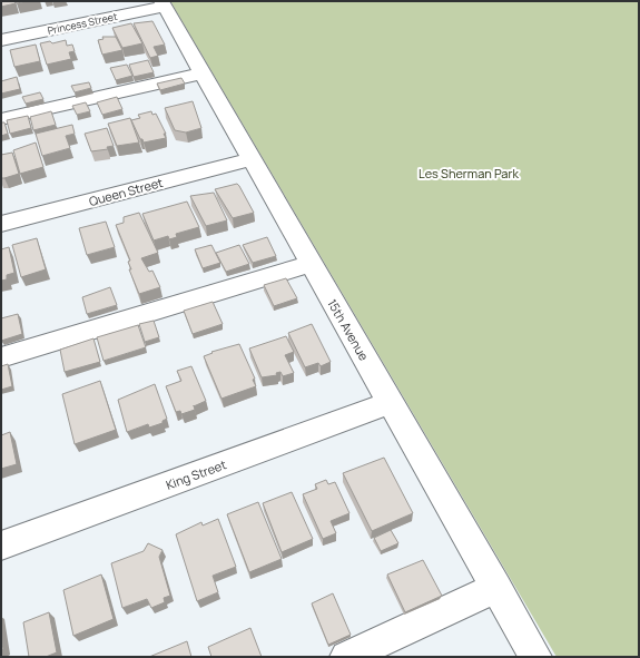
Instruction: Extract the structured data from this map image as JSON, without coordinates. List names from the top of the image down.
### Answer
{
  "streets": {
    "street": [
      "Princess Street",
      "Queen Street",
      "15th Avenue",
      "King Street"
    ]
  },
  "crossings": [
    ["Princess Street", "15th Avenue"],
    ["Queen Street", "15th Avenue"],
    ["15th Avenue", "King Street"]
  ],
  "parks": ["Les Sherman Park"]
}
